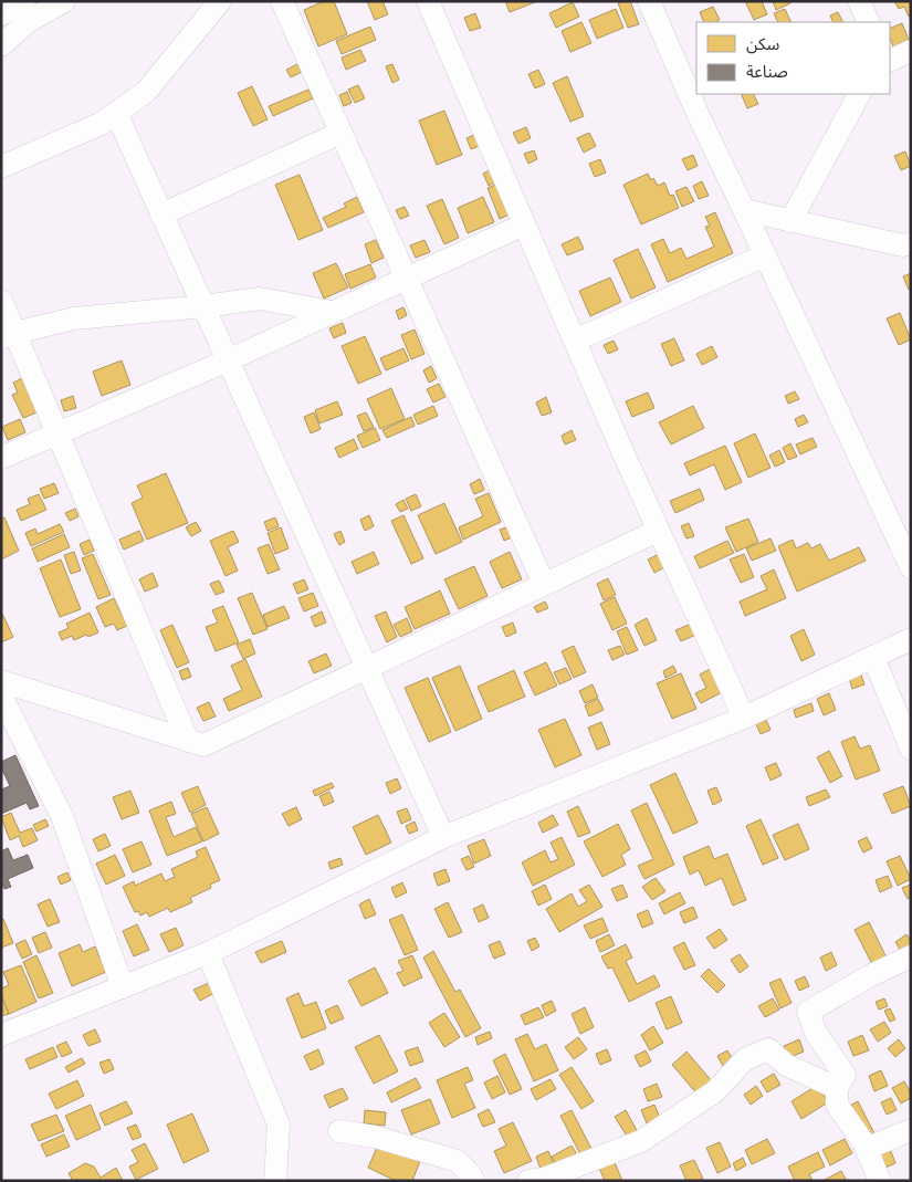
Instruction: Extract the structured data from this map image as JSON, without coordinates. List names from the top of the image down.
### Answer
{
  "legend": ["سكن", "صناعة"]
}
